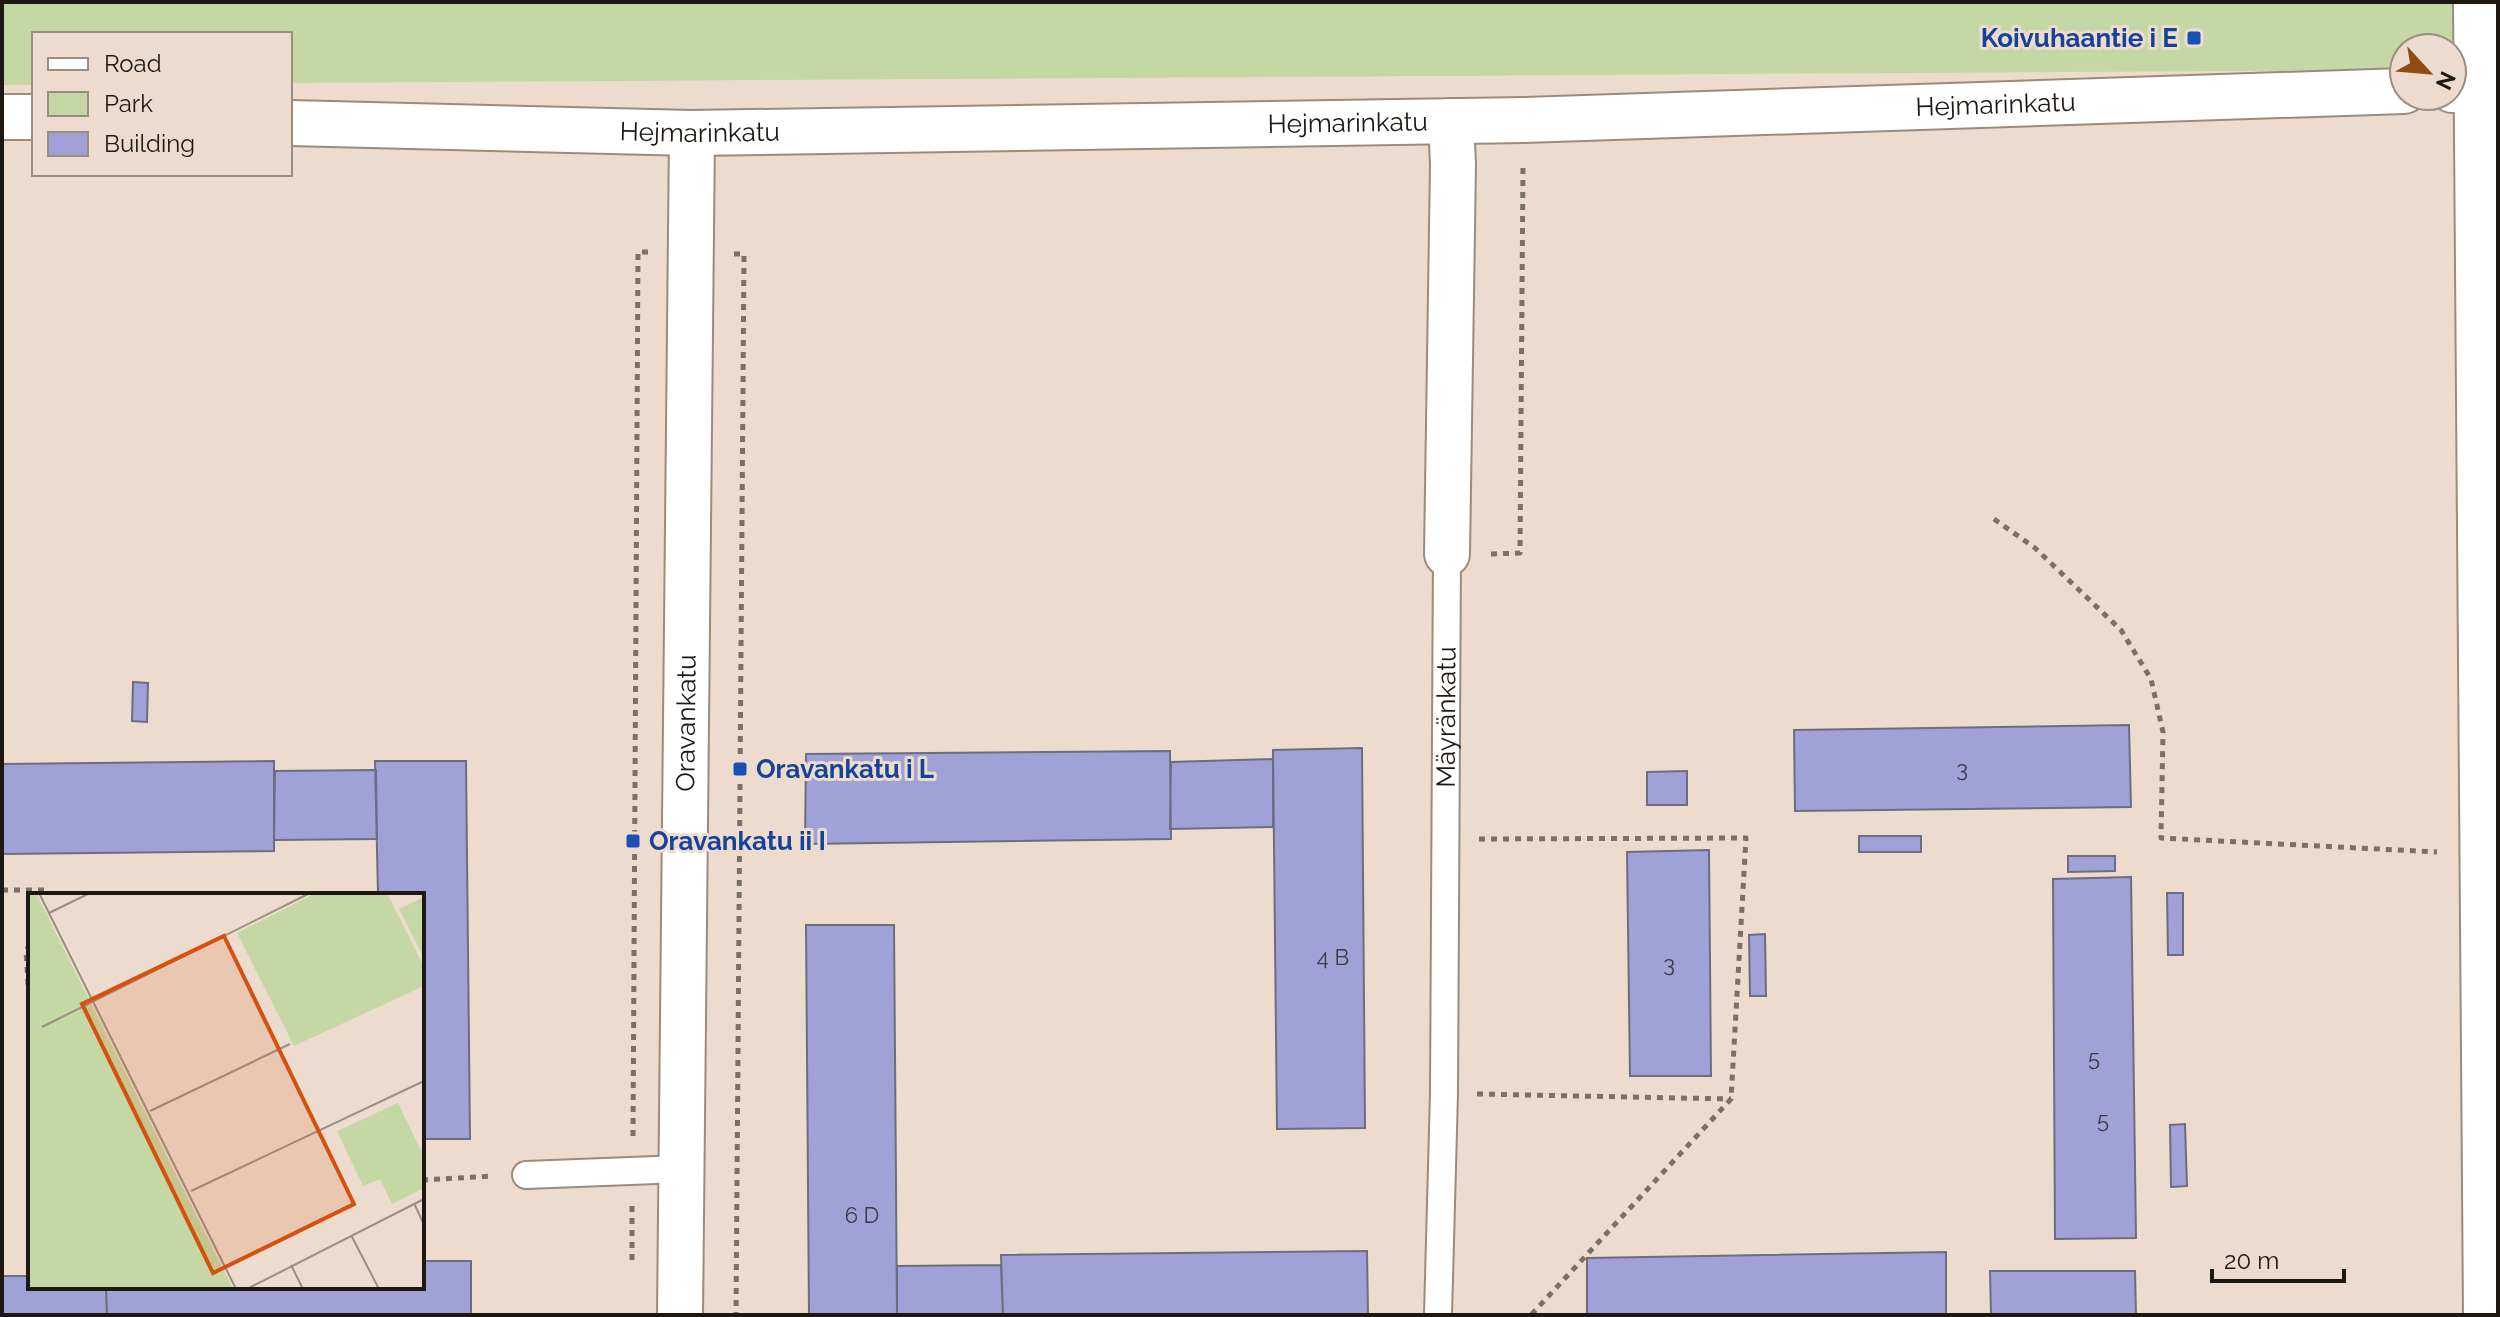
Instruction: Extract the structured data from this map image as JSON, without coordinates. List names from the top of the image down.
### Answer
{
  "streets": {
    "street": ["Hejmarinkatu", "Mäyränkatu", "Oravankatu"]
  },
  "crossings": [
    ["Hejmarinkatu", "Mäyränkatu"],
    ["Hejmarinkatu", "Oravankatu"]
  ],
  "places": {
    "transit": ["Koivuhaantie i E", "Oravankatu i L", "Oravankatu ii I"]
  },
  "house_numbers": [
    "3",
    "4 B",
    "3",
    "5",
    "5",
    "6 D"
  ],
  "legend": ["Road", "Park", "Building"],
  "scale_bar": "20 m",
  "north": "bottom right"
}
